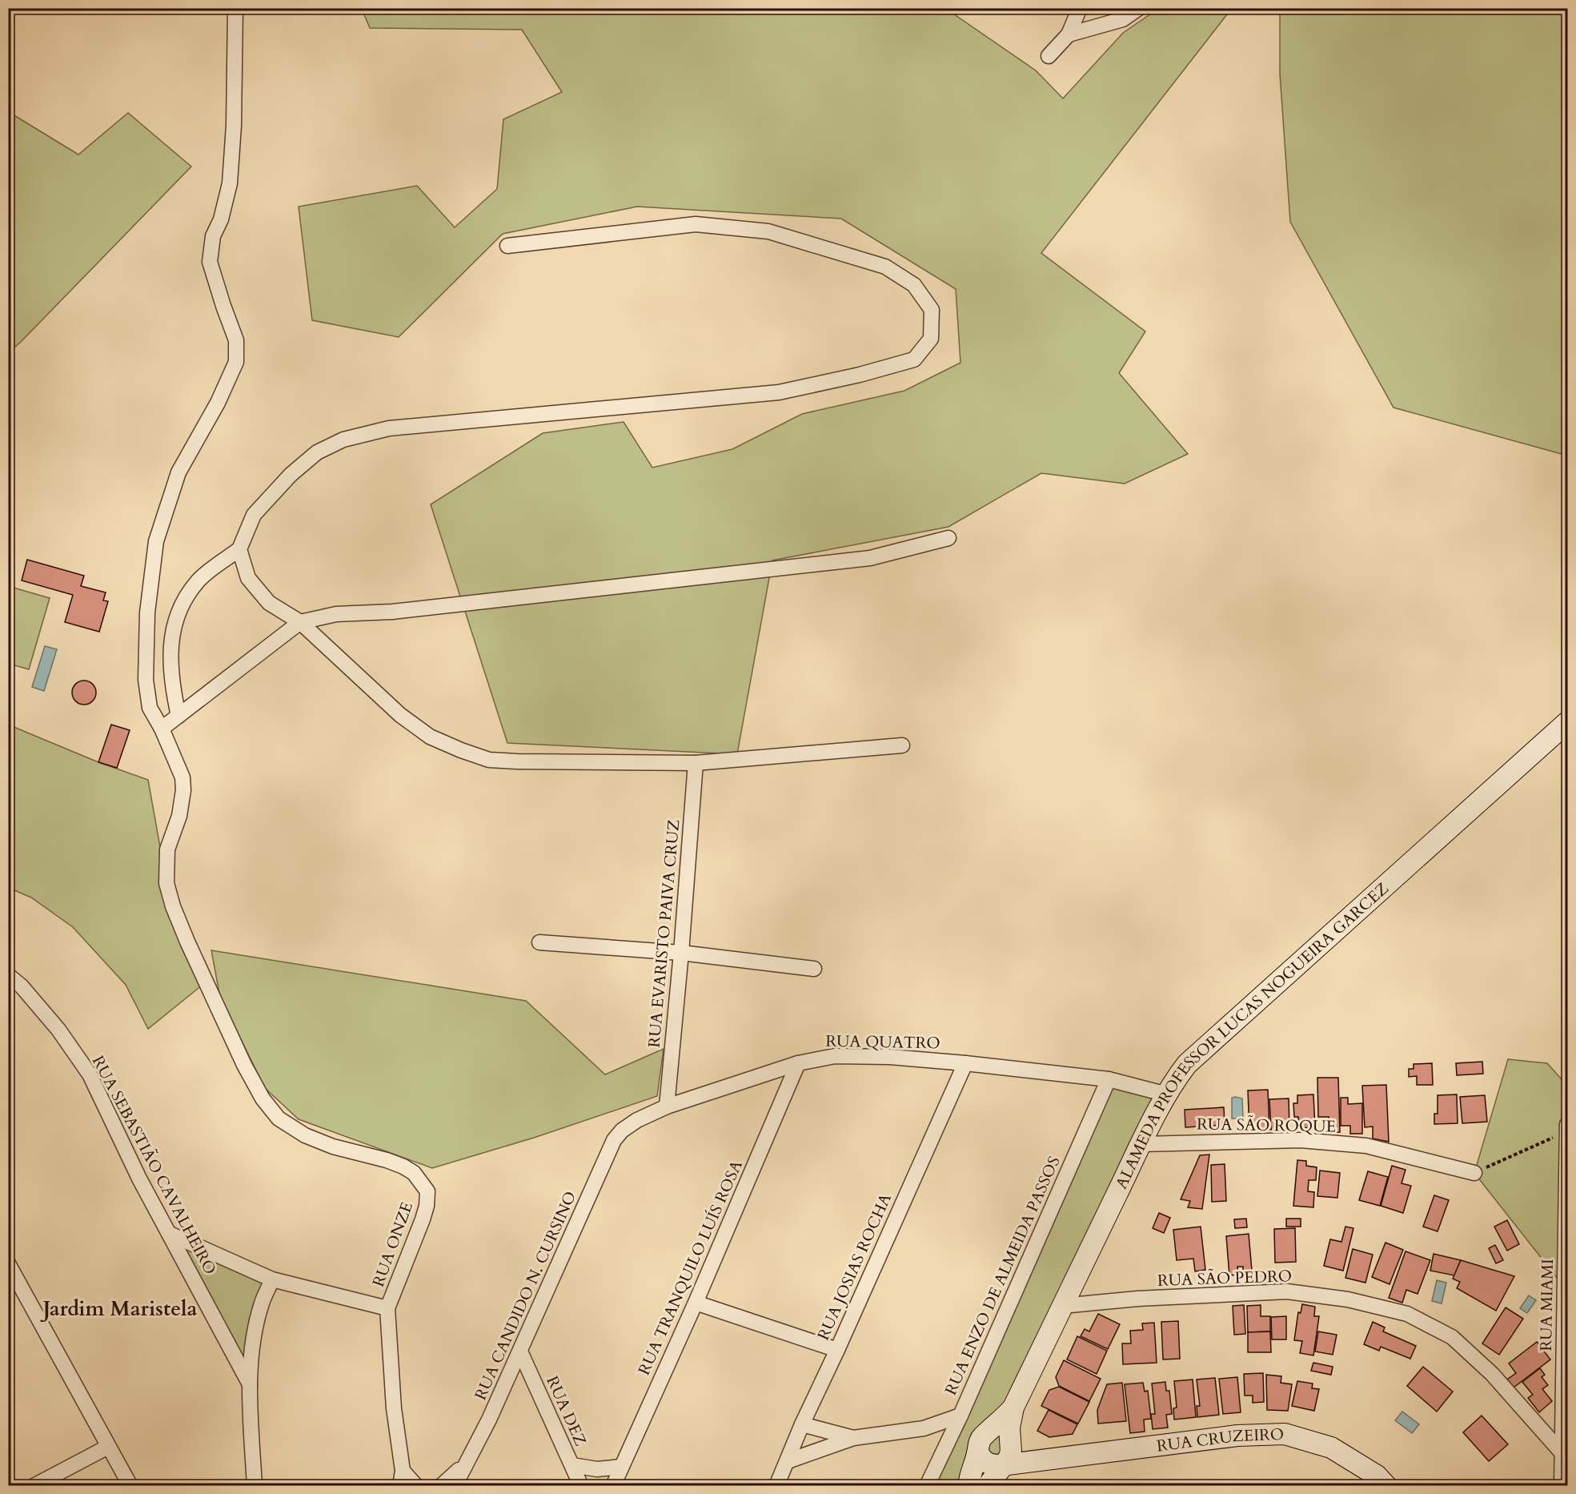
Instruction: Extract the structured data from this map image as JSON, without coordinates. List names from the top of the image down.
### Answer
{
  "streets": {
    "main road": ["ALAMEDA PROFESSOR LUCAS NOGUEIRA GARCEZ", "RUA CRUZEIRO"],
    "street": [
      "RUA EVARISTO PAIVA CRUZ",
      "RUA QUATRO",
      "RUA SÃO ROQUE",
      "RUA SEBASTIÃO CAVALHEIRO",
      "RUA ONZE",
      "RUA JOSIAS ROCHA",
      "RUA TRANQUILO LUÍS ROSA",
      "RUA ENZO DE ALMEIDA PASSOS",
      "RUA SÃO PEDRO",
      "RUA CANDIDO N. CURSINO",
      "RUA MIAMI",
      "RUA DEZ"
    ]
  },
  "crossings": [
    ["RUA EVARISTO PAIVA CRUZ", "RUA QUATRO"],
    ["ALAMEDA PROFESSOR LUCAS NOGUEIRA GARCEZ", "RUA QUATRO"],
    ["ALAMEDA PROFESSOR LUCAS NOGUEIRA GARCEZ", "RUA SÃO ROQUE"],
    ["ALAMEDA PROFESSOR LUCAS NOGUEIRA GARCEZ", "RUA SÃO PEDRO"],
    ["ALAMEDA PROFESSOR LUCAS NOGUEIRA GARCEZ", "RUA CRUZEIRO"],
    ["RUA QUATRO", "RUA JOSIAS ROCHA"],
    ["RUA QUATRO", "RUA TRANQUILO LUÍS ROSA"],
    ["RUA QUATRO", "RUA ENZO DE ALMEIDA PASSOS"],
    ["RUA QUATRO", "RUA CANDIDO N. CURSINO"],
    ["RUA SÃO PEDRO", "RUA MIAMI"],
    ["RUA CANDIDO N. CURSINO", "RUA DEZ"]
  ],
  "districts": ["Jardim Maristela"]
}
